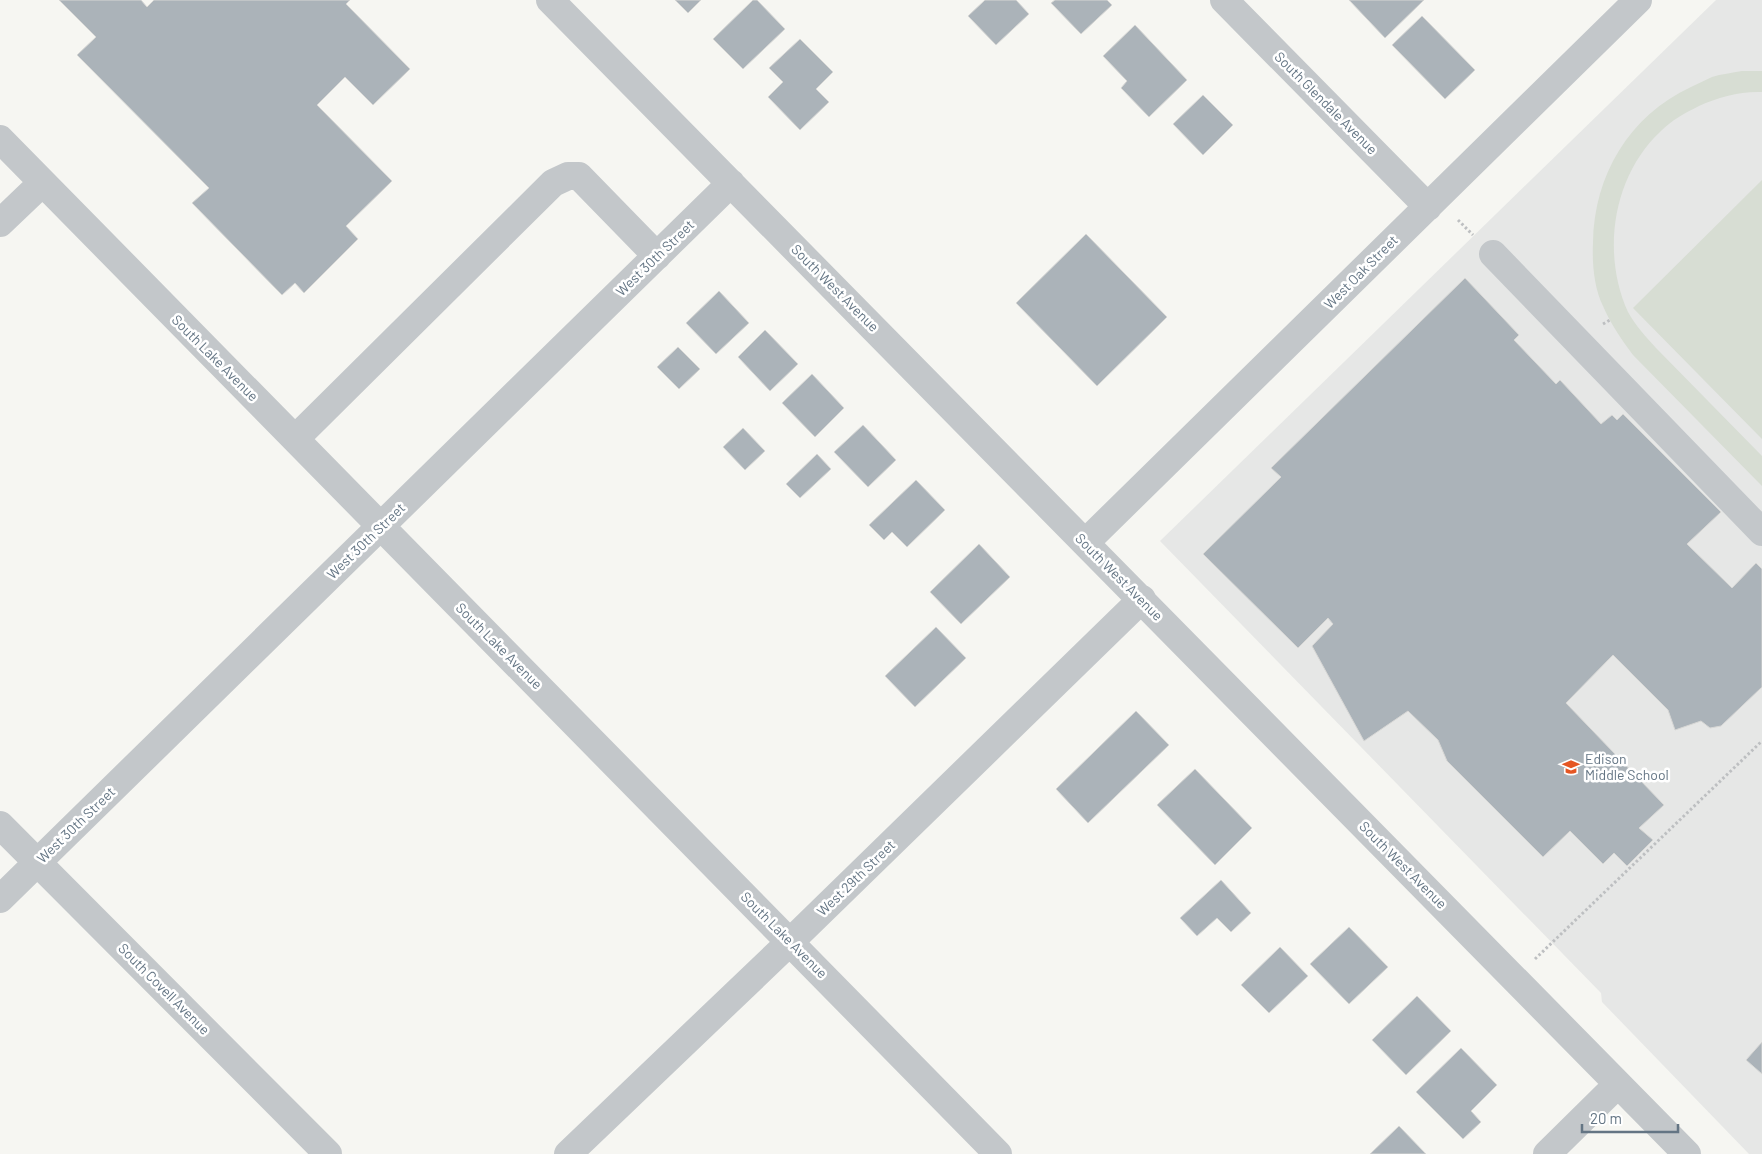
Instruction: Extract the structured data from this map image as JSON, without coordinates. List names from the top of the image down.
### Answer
{
  "streets": {
    "street": [
      "South Glendale Avenue",
      "West 30th Street",
      "West Oak Street",
      "South West Avenue",
      "South Lake Avenue",
      "West 29th Street",
      "South Covell Avenue"
    ]
  },
  "crossings": [
    ["South Glendale Avenue", "West Oak Street"],
    ["West 30th Street", "South West Avenue"],
    ["West 30th Street", "South Lake Avenue"],
    ["West 30th Street", "South Covell Avenue"],
    ["West Oak Street", "South West Avenue"],
    ["South West Avenue", "West 29th Street"],
    ["South Lake Avenue", "West 29th Street"]
  ],
  "places": {
    "school or university": ["Edison Middle School"]
  },
  "scale_bar": "20 m"
}
